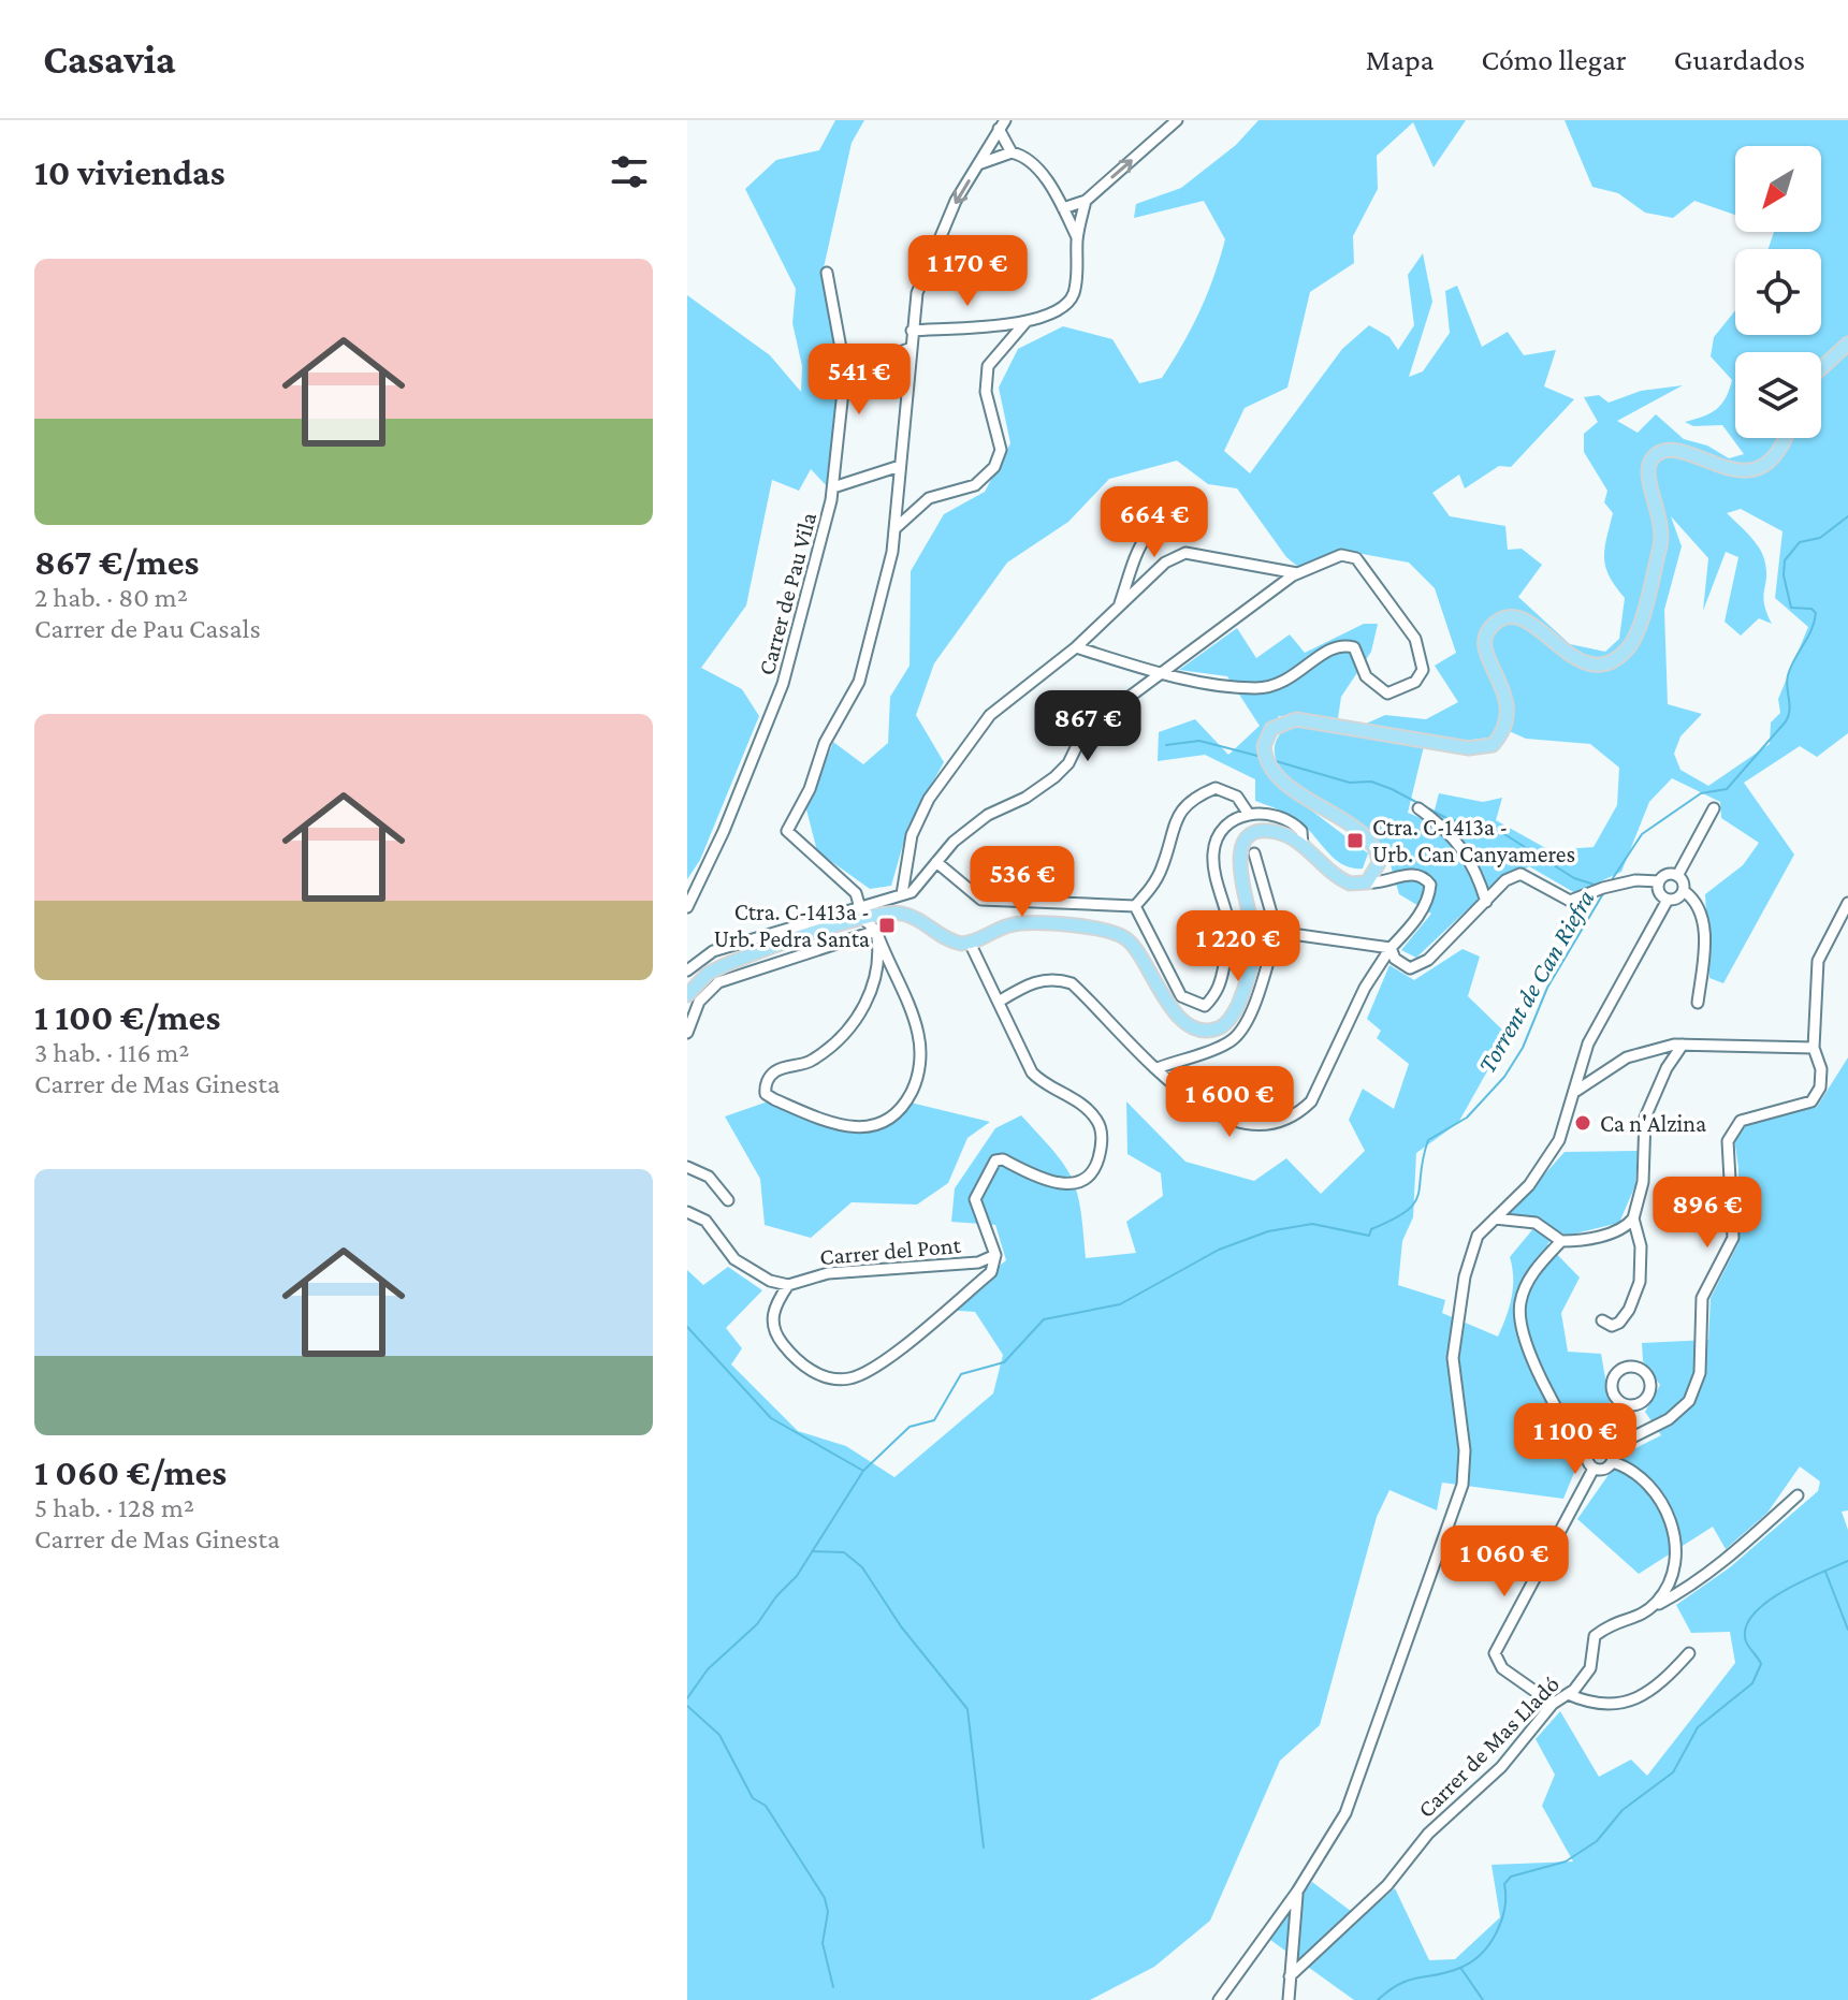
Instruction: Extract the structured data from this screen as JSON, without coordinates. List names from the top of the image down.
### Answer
{
  "streets": {
    "street": ["Carrer de Pau Vila", "Carrer del Pont", "Carrer de Mas Lladó"]
  },
  "water": ["Torrent de Can Riefra"],
  "places": {
    "transit": ["Ctra. C-1413a - Urb. Can Canyameres", "Ctra. C-1413a - Urb. Pedra Santa"],
    "other": ["Ca n'Alzina"]
  },
  "north": "bottom left",
  "page": {
    "header": "Casavia",
    "nav": ["Mapa", "Cómo llegar", "Guardados"],
    "heading": "10 viviendas",
    "list": [
      {
        "name": "867 €/mes",
        "note": "2 hab. · 80 m² · Carrer de Pau Casals"
      },
      {
        "name": "1 100 €/mes",
        "note": "3 hab. · 116 m² · Carrer de Mas Ginesta"
      },
      {
        "name": "1 060 €/mes",
        "note": "5 hab. · 128 m² · Carrer de Mas Ginesta"
      }
    ],
    "price": [
      "1 170 €",
      "541 €",
      "664 €",
      "867 €",
      "536 €",
      "1 220 €",
      "1 600 €",
      "896 €",
      "1 100 €",
      "1 060 €"
    ]
  }
}
